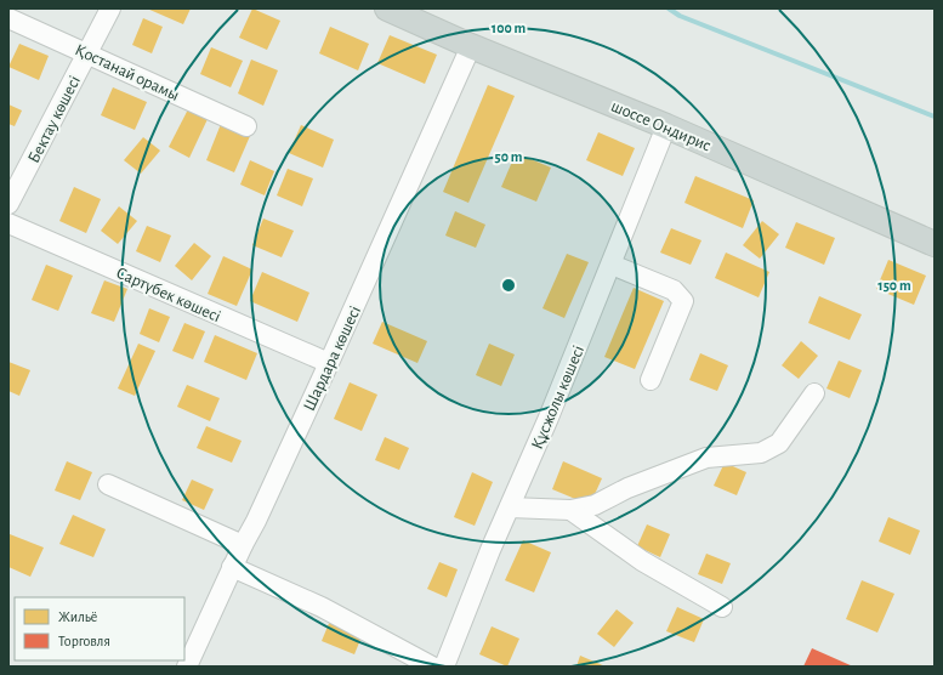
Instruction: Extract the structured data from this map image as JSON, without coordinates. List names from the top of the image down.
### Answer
{
  "streets": {
    "main road": ["шоссе Ондирис"],
    "street": [
      "Қостанай орамы",
      "Бектау көшесі",
      "Сартүбек көшесі",
      "Шардара көшесі",
      "Құсжолы көшесі"
    ]
  },
  "crossings": [
    ["Қостанай орамы", "Бектау көшесі"],
    ["шоссе Ондирис", "Шардара көшесі"],
    ["шоссе Ондирис", "Құсжолы көшесі"],
    ["Сартүбек көшесі", "Шардара көшесі"]
  ],
  "legend": ["Жильё", "Торговля"],
  "rings": ["100 m", "50 m", "150 m"]
}
